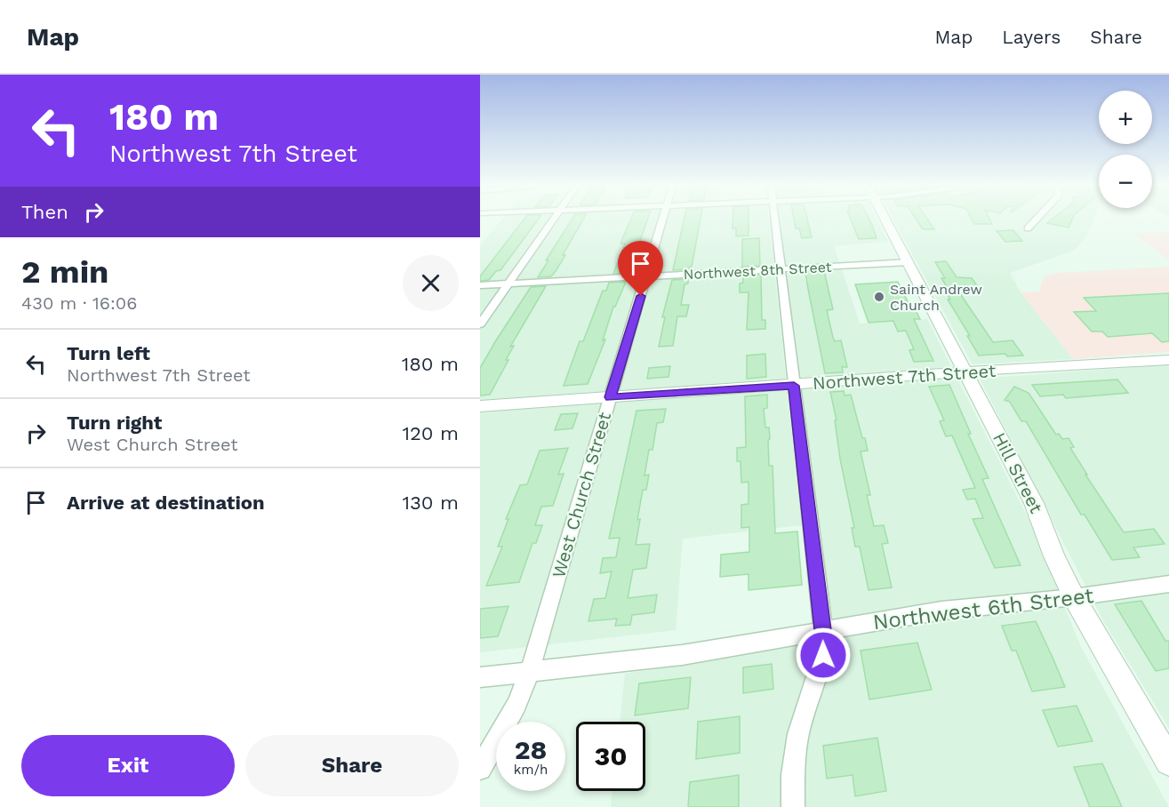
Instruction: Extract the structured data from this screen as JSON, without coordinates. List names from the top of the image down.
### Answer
{
  "streets": {
    "street": [
      "Northwest 8th Street",
      "Northwest 7th Street",
      "Hill Street",
      "West Church Street",
      "Northwest 6th Street"
    ]
  },
  "crossings": [
    ["Northwest 8th Street", "Hill Street"],
    ["Northwest 8th Street", "West Church Street"],
    ["Northwest 7th Street", "Hill Street"],
    ["Northwest 7th Street", "West Church Street"],
    ["Hill Street", "Northwest 6th Street"],
    ["West Church Street", "Northwest 6th Street"]
  ],
  "places": ["Saint Andrew Church"],
  "page": {
    "header": "Map",
    "nav": ["Map", "Layers", "Share"],
    "turn": ["180 m", "Northwest 7th Street"],
    "map_buttons": ["+", "−"],
    "then": "Then",
    "heading": ["2 min", "430 m · 16:06"],
    "list": [
      {
        "name": "Turn left",
        "note": "Northwest 7th Street",
        "value": "180 m"
      },
      {
        "name": "Turn right",
        "note": "West Church Street",
        "value": "120 m"
      },
      {
        "name": "Arrive at destination",
        "value": "130 m"
      }
    ],
    "speed": "28 km/h",
    "limit": "30",
    "buttons": ["Exit", "Share"]
  }
}
